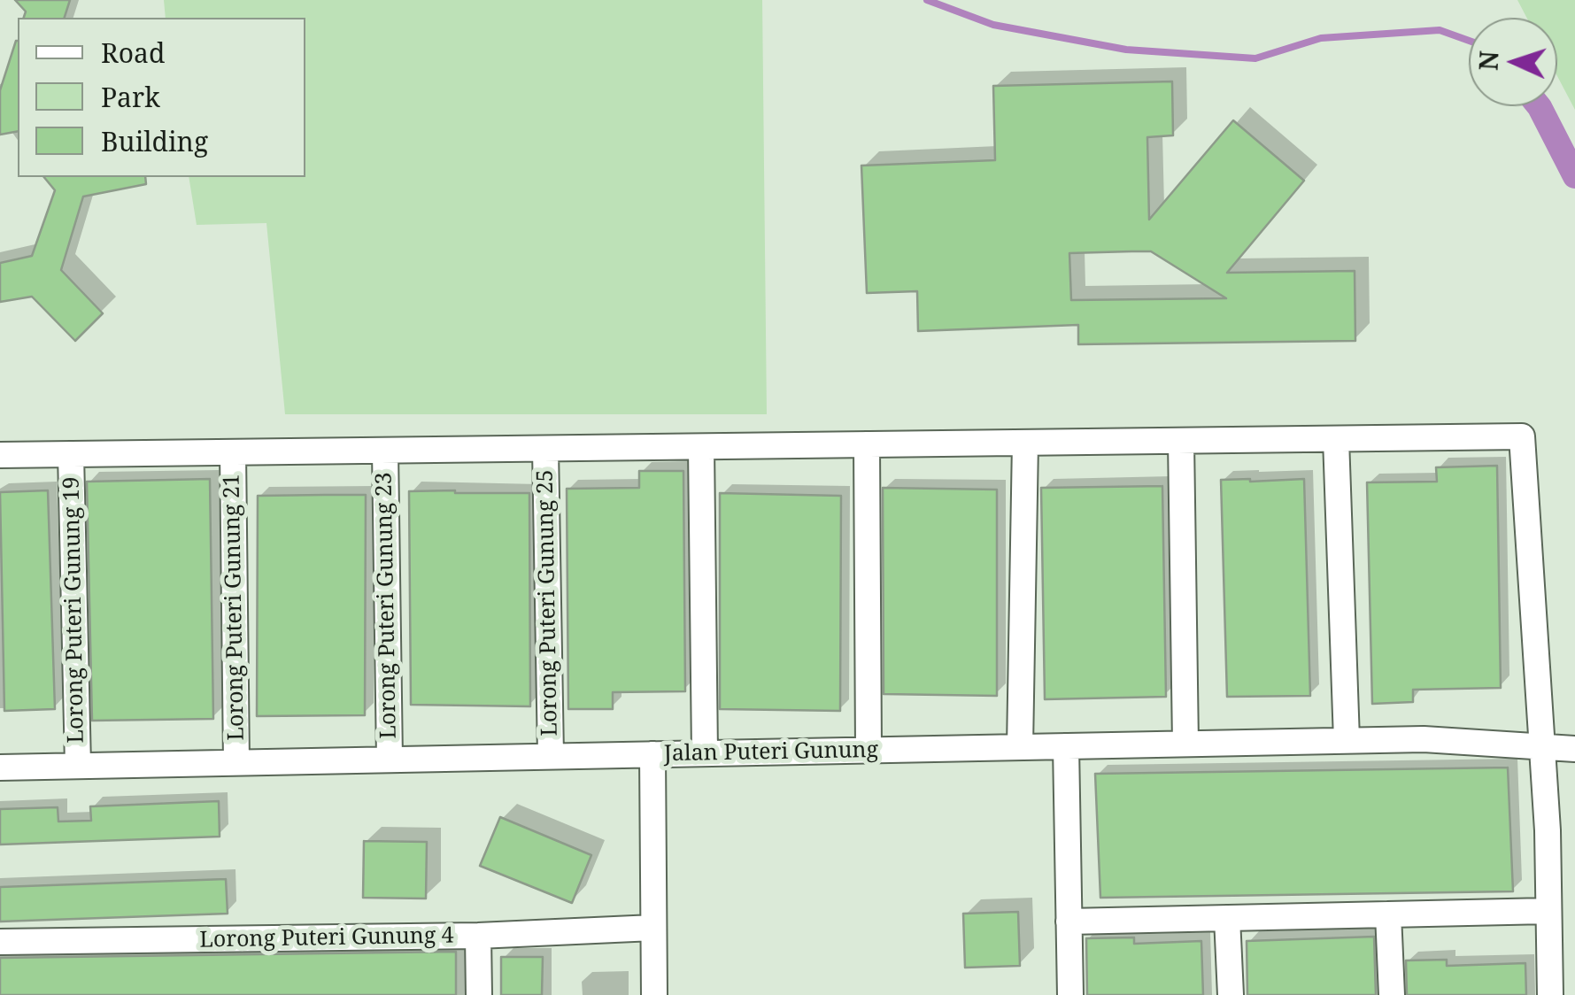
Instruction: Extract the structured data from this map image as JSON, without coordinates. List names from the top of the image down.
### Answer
{
  "streets": {
    "street": [
      "Lorong Puteri Gunung 25",
      "Lorong Puteri Gunung 23",
      "Lorong Puteri Gunung 21",
      "Lorong Puteri Gunung 19",
      "Jalan Puteri Gunung",
      "Lorong Puteri Gunung 4"
    ]
  },
  "crossings": [
    ["Lorong Puteri Gunung 25", "Jalan Puteri Gunung"],
    ["Lorong Puteri Gunung 23", "Jalan Puteri Gunung"],
    ["Lorong Puteri Gunung 21", "Jalan Puteri Gunung"],
    ["Lorong Puteri Gunung 19", "Jalan Puteri Gunung"]
  ],
  "legend": ["Road", "Park", "Building"],
  "north": "left"
}
